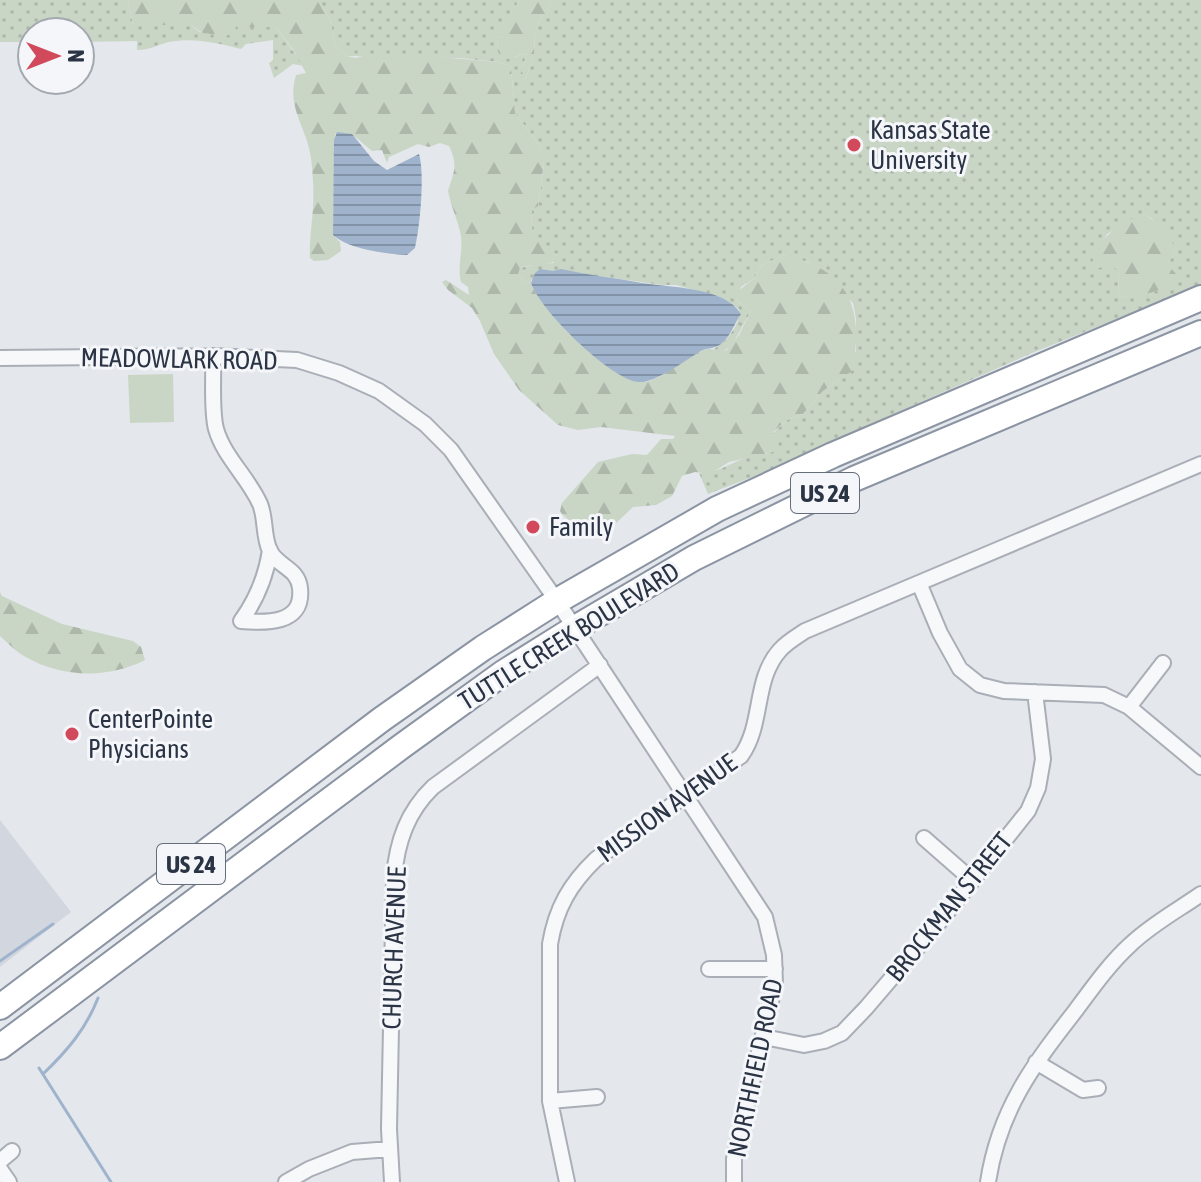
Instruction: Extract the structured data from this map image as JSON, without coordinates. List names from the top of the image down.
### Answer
{
  "streets": {
    "highway": ["US 24", "TUTTLE CREEK BOULEVARD"],
    "street": [
      "MEADOWLARK ROAD",
      "MISSION AVENUE",
      "BROCKMAN STREET",
      "CHURCH AVENUE",
      "NORTHFIELD ROAD"
    ]
  },
  "crossings": [
    ["MEADOWLARK ROAD", "TUTTLE CREEK BOULEVARD"],
    ["MEADOWLARK ROAD", "NORTHFIELD ROAD"],
    ["TUTTLE CREEK BOULEVARD", "NORTHFIELD ROAD"],
    ["MISSION AVENUE", "NORTHFIELD ROAD"],
    ["BROCKMAN STREET", "NORTHFIELD ROAD"],
    ["CHURCH AVENUE", "NORTHFIELD ROAD"]
  ],
  "places": ["Kansas State University", "Family", "CenterPointe Physicians"],
  "north": "right"
}
